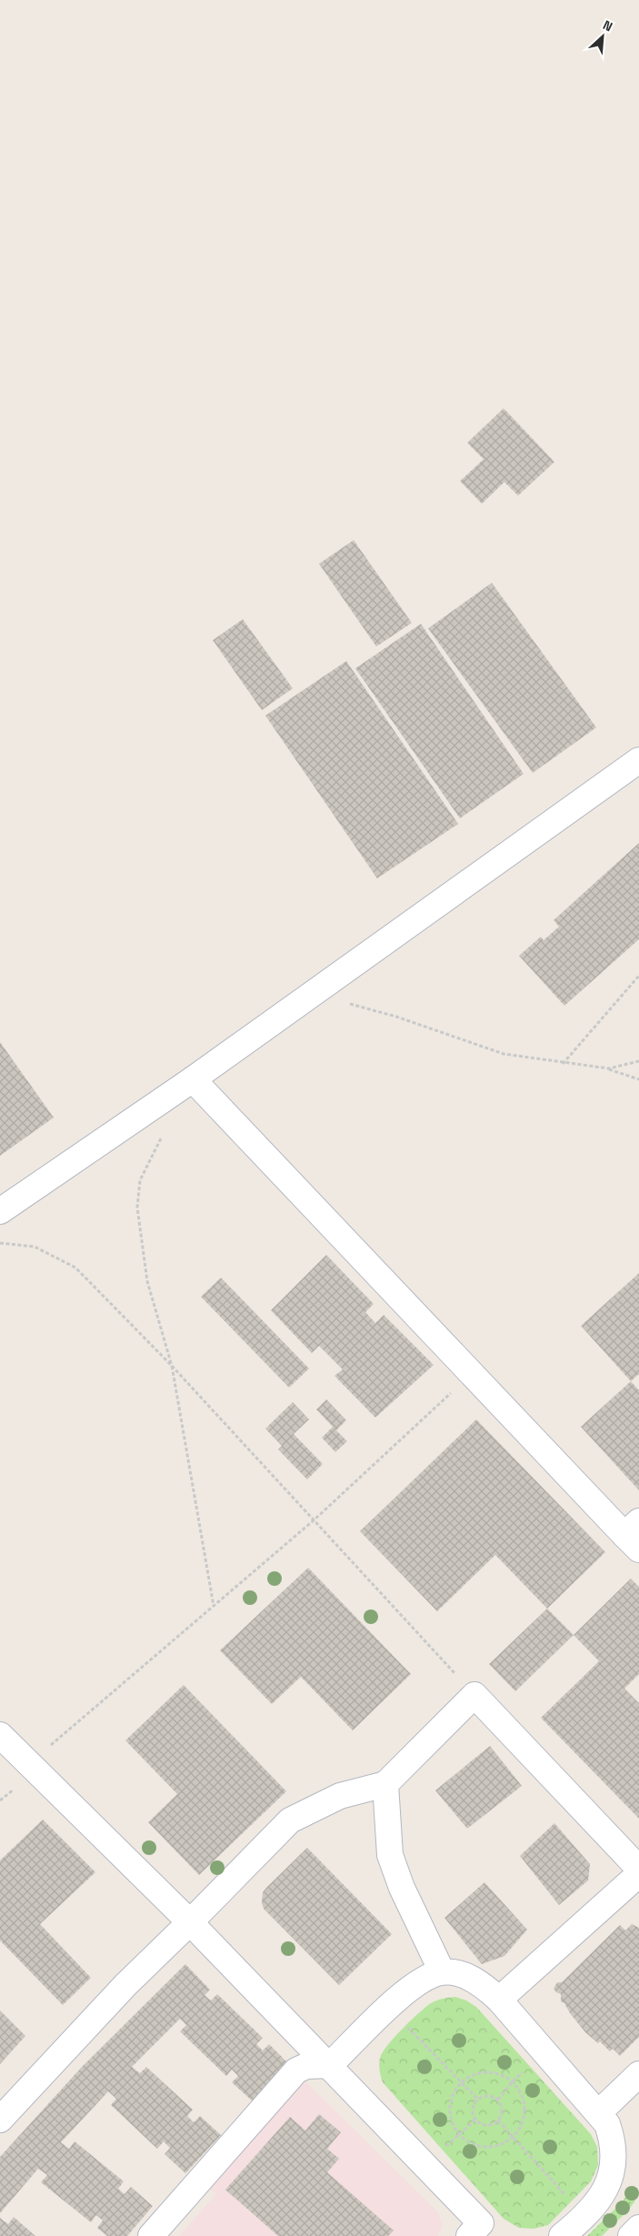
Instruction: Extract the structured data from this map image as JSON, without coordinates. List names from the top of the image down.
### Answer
{
  "north": "top right"
}
